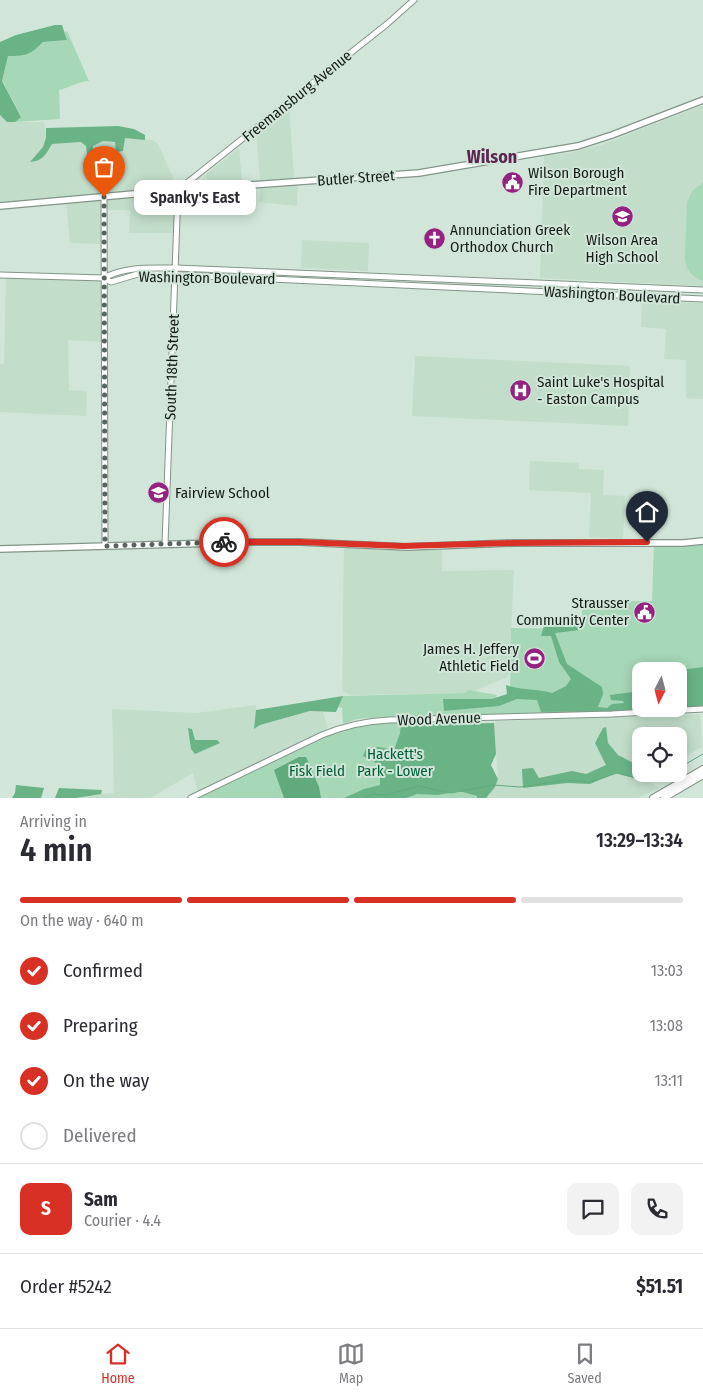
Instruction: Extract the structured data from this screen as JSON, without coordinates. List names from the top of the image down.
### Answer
{
  "streets": {
    "main road": ["Butler Street"],
    "street": [
      "Freemansburg Avenue",
      "Washington Boulevard",
      "South 18th Street",
      "Wood Avenue"
    ]
  },
  "crossings": [
    ["Freemansburg Avenue", "Butler Street"],
    ["Freemansburg Avenue", "South 18th Street"],
    ["Butler Street", "South 18th Street"],
    ["Washington Boulevard", "South 18th Street"]
  ],
  "districts": ["Wilson"],
  "parks": ["Hackett's Park - Lower", "Fisk Field"],
  "places": {
    "public building": ["Wilson Borough Fire Department", "Strausser Community Center"],
    "other": ["Spanky's East"],
    "school or university": ["Wilson Area High School", "Fairview School"],
    "church": ["Annunciation Greek Orthodox Church"],
    "hospital": ["Saint Luke's Hospital - Easton Campus"],
    "sports": ["James H. Jeffery Athletic Field"]
  },
  "north": "bottom",
  "page": {
    "bubble": "Spanky's East",
    "heading": ["4 min", "Arriving in", "13:29–13:34"],
    "panel": [
      "Sam",
      "Courier · 4.4",
      "Order #5242",
      "$51.51"
    ],
    "bar": "On the way · 640 m",
    "list": [
      ["Confirmed", "13:03"],
      ["Preparing", "13:08"],
      ["On the way", "13:11"],
      "Delivered"
    ],
    "round": "S",
    "tabs": ["Home", "Map", "Saved"]
  }
}
